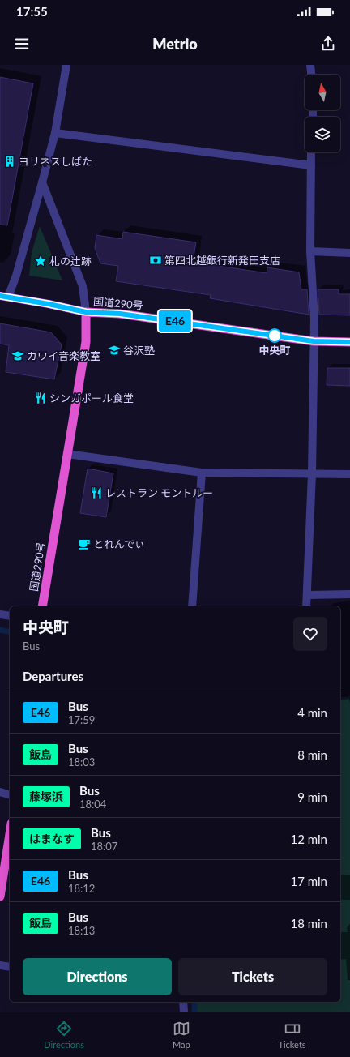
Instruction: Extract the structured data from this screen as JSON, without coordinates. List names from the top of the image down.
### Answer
{
  "streets": {
    "highway": ["国道290号"]
  },
  "places": {
    "building": ["ヨリネスしばた"],
    "bank": ["第四北越銀行新発田支店"],
    "place": ["札の辻跡"],
    "other": ["中央町"],
    "school or university": ["谷沢塾", "カワイ音楽教室"],
    "restaurant": ["シンガポール食堂", "レストラン モントルー"],
    "cafe": ["とれんでぃ"]
  },
  "lines": ["bus line E46"],
  "north": "top",
  "page": {
    "status": "17:55",
    "header": "Metrio",
    "on_map": "E46",
    "heading": [
      ["中央町", "Bus"],
      "Departures"
    ],
    "list": [
      {
        "mark": "E46",
        "name": "Bus",
        "note": "17:59",
        "value": "4 min"
      },
      {
        "mark": "飯島",
        "name": "Bus",
        "note": "18:03",
        "value": "8 min"
      },
      {
        "mark": "藤塚浜",
        "name": "Bus",
        "note": "18:04",
        "value": "9 min"
      },
      {
        "mark": "はまなす",
        "name": "Bus",
        "note": "18:07",
        "value": "12 min"
      },
      {
        "mark": "E46",
        "name": "Bus",
        "note": "18:12",
        "value": "17 min"
      },
      {
        "mark": "飯島",
        "name": "Bus",
        "note": "18:13",
        "value": "18 min"
      }
    ],
    "buttons": ["Directions", "Tickets"],
    "tabs": ["Directions", "Map", "Tickets"]
  }
}
